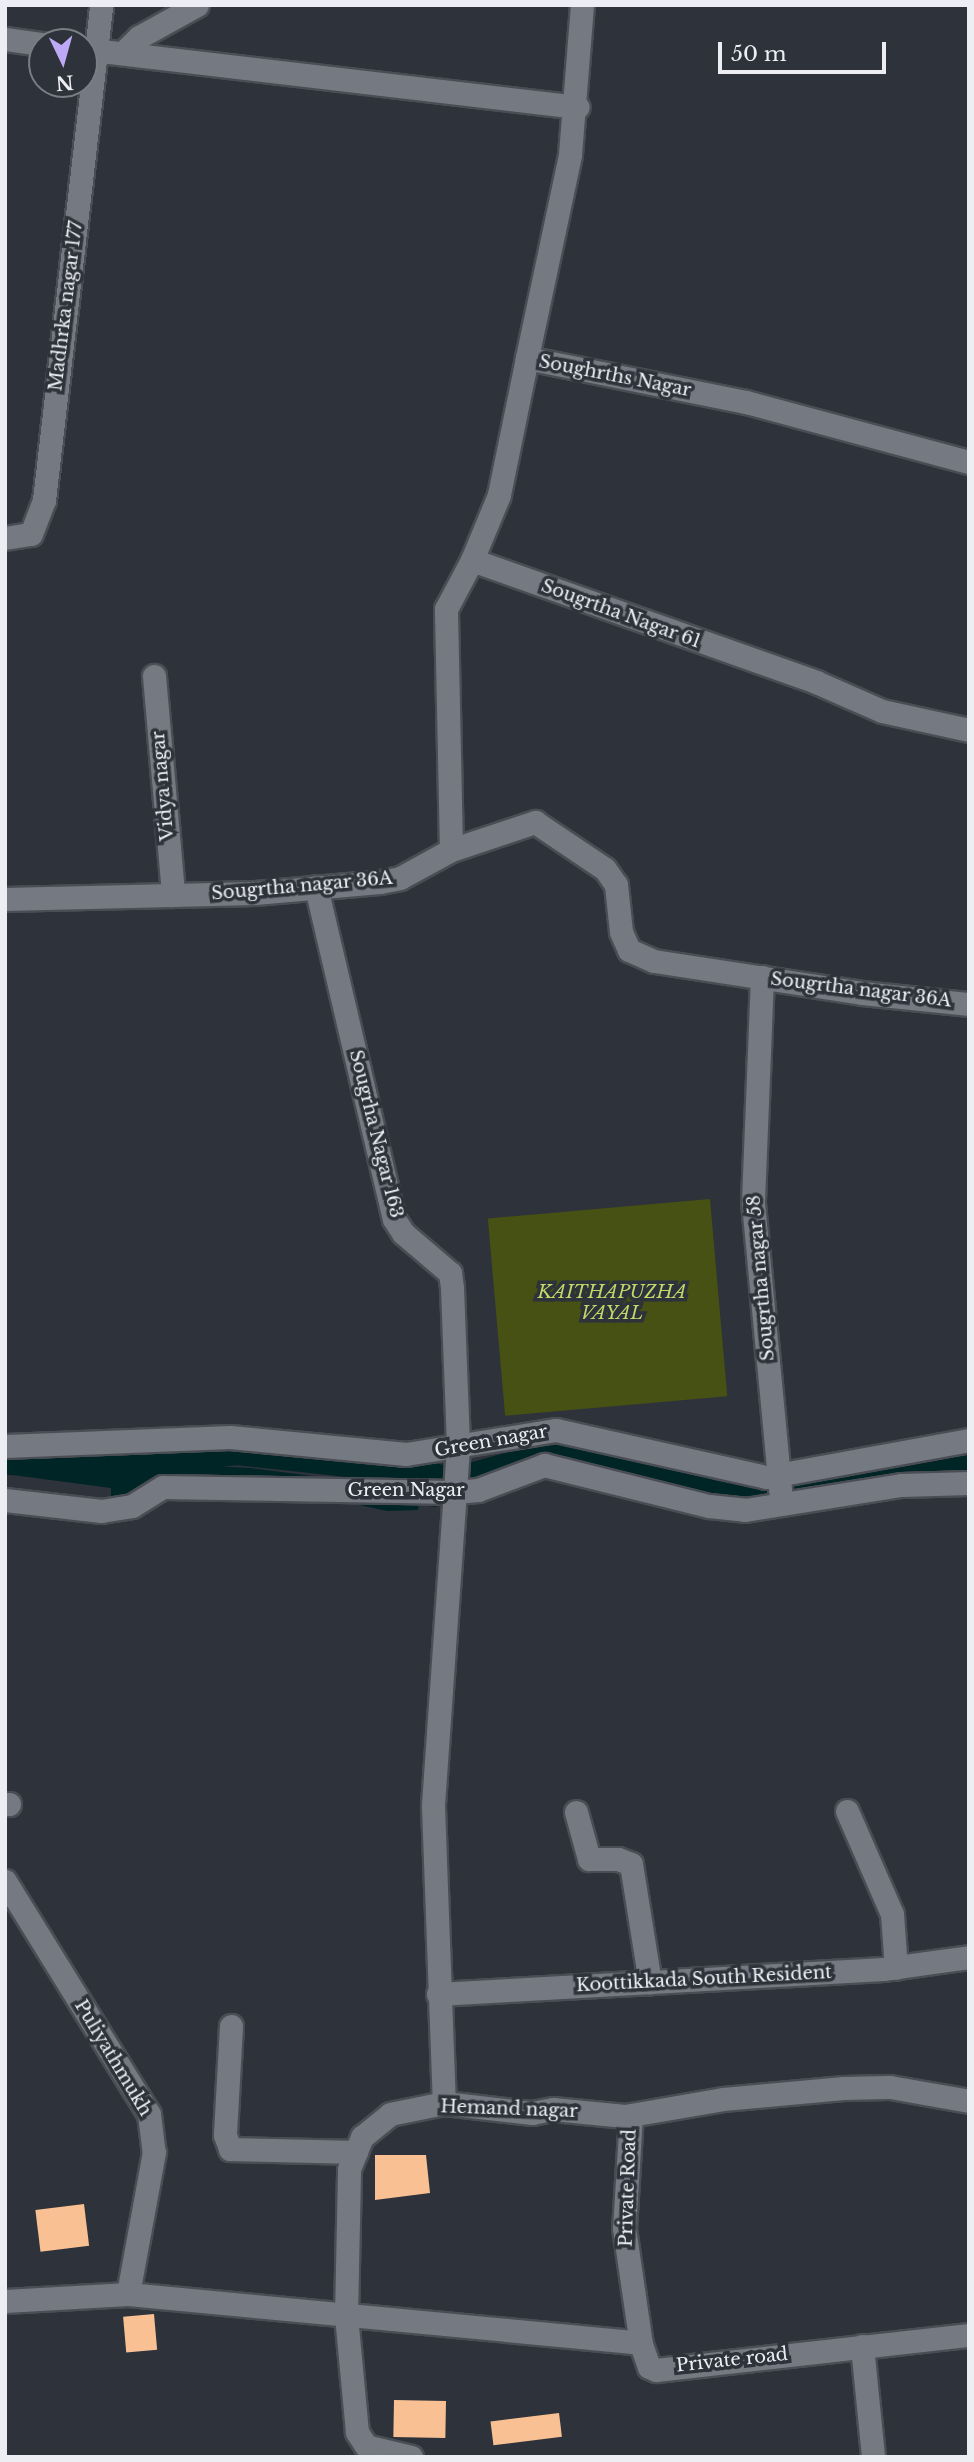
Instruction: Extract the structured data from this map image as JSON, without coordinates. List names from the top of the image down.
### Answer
{
  "streets": {
    "street": [
      "Madhrka nagar 177",
      "Soughrths Nagar",
      "Sougrtha Nagar 61",
      "Vidya nagar",
      "Sougrtha nagar 36A",
      "Sougrha Nagar 163",
      "Sougrtha nagar 58",
      "Green nagar",
      "Green Nagar",
      "Koottikkada South Resident",
      "Puliyathmukh",
      "Hemand nagar",
      "Private Road",
      "Private road"
    ]
  },
  "crossings": [
    ["Vidya nagar", "Sougrtha nagar 36A"],
    ["Sougrtha nagar 36A", "Sougrha Nagar 163"],
    ["Sougrtha nagar 36A", "Sougrtha nagar 58"],
    ["Sougrha Nagar 163", "Green nagar"],
    ["Sougrha Nagar 163", "Green Nagar"],
    ["Sougrha Nagar 163", "Koottikkada South Resident"],
    ["Sougrha Nagar 163", "Hemand nagar"],
    ["Sougrtha nagar 58", "Green nagar"],
    ["Hemand nagar", "Private Road"],
    ["Private Road", "Private road"]
  ],
  "parks": ["KAITHAPUZHA VAYAL"],
  "scale_bar": "50 m",
  "north": "bottom"
}
